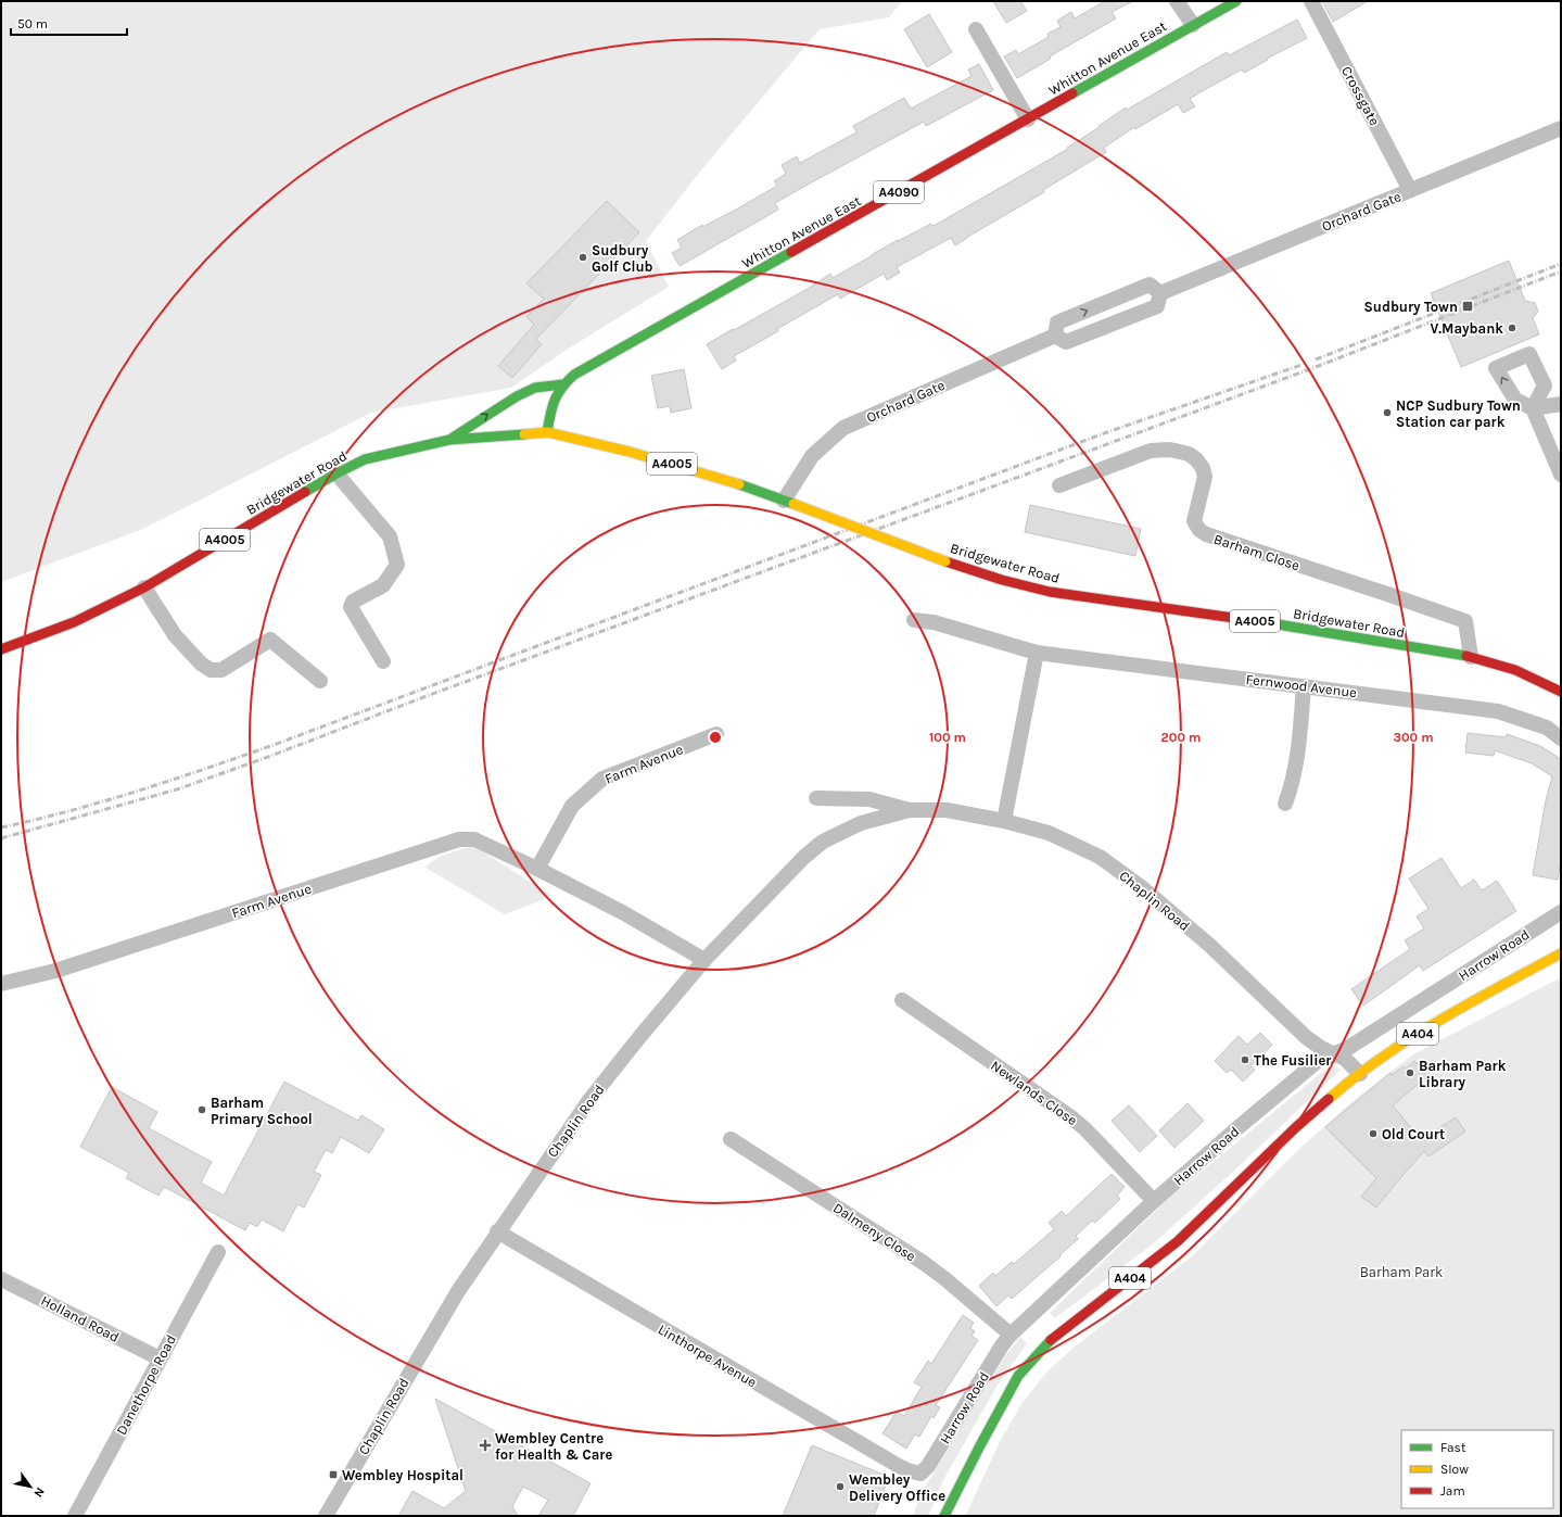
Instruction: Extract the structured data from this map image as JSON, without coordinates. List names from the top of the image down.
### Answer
{
  "streets": {
    "main road": [
      "Whitton Avenue East",
      "A4090",
      "A4005",
      "Bridgewater Road",
      "Harrow Road",
      "A404"
    ],
    "street": [
      "Crossgate",
      "Orchard Gate",
      "Barham Close",
      "Fernwood Avenue",
      "Farm Avenue",
      "Chaplin Road",
      "Newlands Close",
      "Dalmeny Close",
      "Holland Road",
      "Linthorpe Avenue",
      "Danethorpe Road"
    ]
  },
  "crossings": [
    ["Whitton Avenue East", "Bridgewater Road"],
    ["Crossgate", "Orchard Gate"],
    ["Orchard Gate", "Bridgewater Road"],
    ["Bridgewater Road", "Barham Close"],
    ["Farm Avenue", "Chaplin Road"],
    ["Chaplin Road", "Harrow Road"],
    ["Chaplin Road", "Linthorpe Avenue"],
    ["Harrow Road", "Newlands Close"],
    ["Harrow Road", "Dalmeny Close"],
    ["Harrow Road", "Linthorpe Avenue"],
    ["Holland Road", "Danethorpe Road"]
  ],
  "parks": ["Barham Park"],
  "places": {
    "other": [
      "Sudbury Golf Club",
      "V.Maybank",
      "NCP Sudbury Town Station car park",
      "The Fusilier",
      "Barham Park Library",
      "Barham Primary School",
      "Old Court",
      "Wembley Delivery Office"
    ],
    "transit": ["Sudbury Town", "Wembley Hospital"],
    "health": ["Wembley Centre for Health & Care"]
  },
  "legend": ["Fast", "Slow", "Jam"],
  "scale_bar": "50 m",
  "north": "bottom right",
  "rings": ["100 m", "200 m", "300 m"]
}
